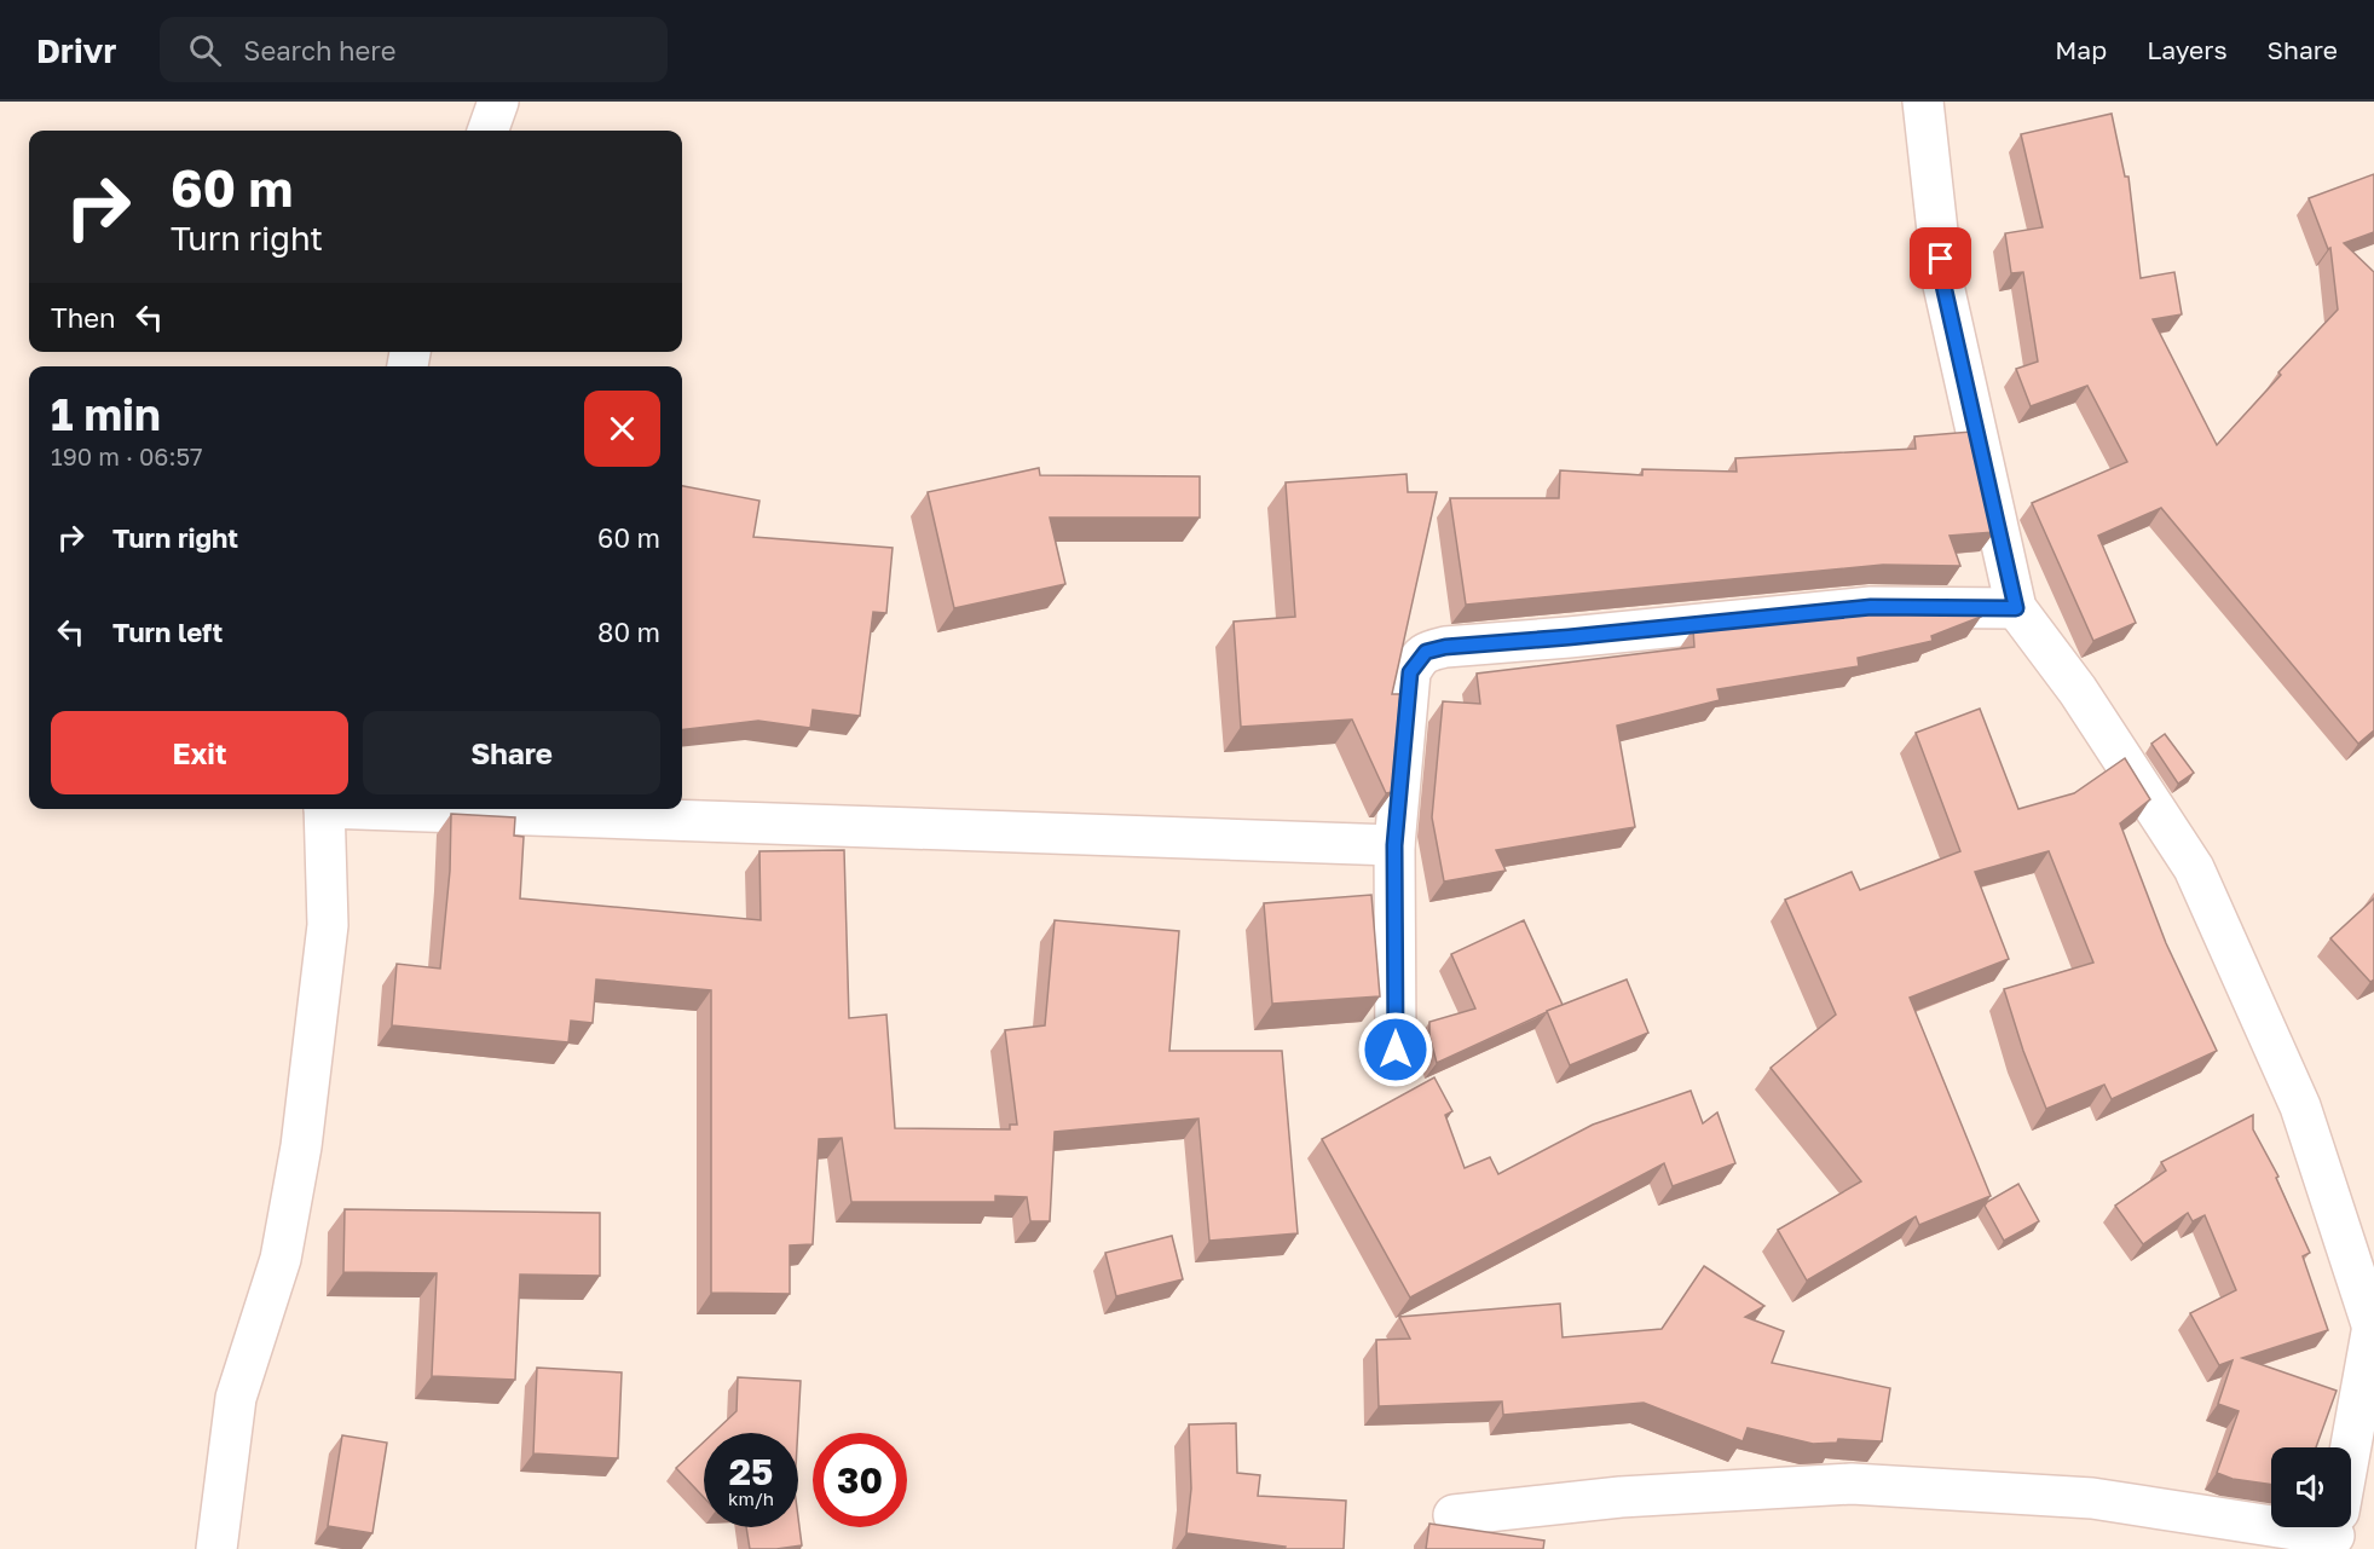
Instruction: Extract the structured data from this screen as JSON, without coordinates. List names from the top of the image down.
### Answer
{
  "page": {
    "header": "Drivr",
    "search": "Search here",
    "nav": ["Map", "Layers", "Share"],
    "turn": ["60 m", "Turn right"],
    "then": "Then",
    "heading": ["1 min", "190 m · 06:57"],
    "list": [
      {
        "name": "Turn right",
        "value": "60 m"
      },
      {
        "name": "Turn left",
        "value": "80 m"
      }
    ],
    "buttons": ["Exit", "Share"],
    "speed": "25 km/h",
    "limit": "30"
  }
}
